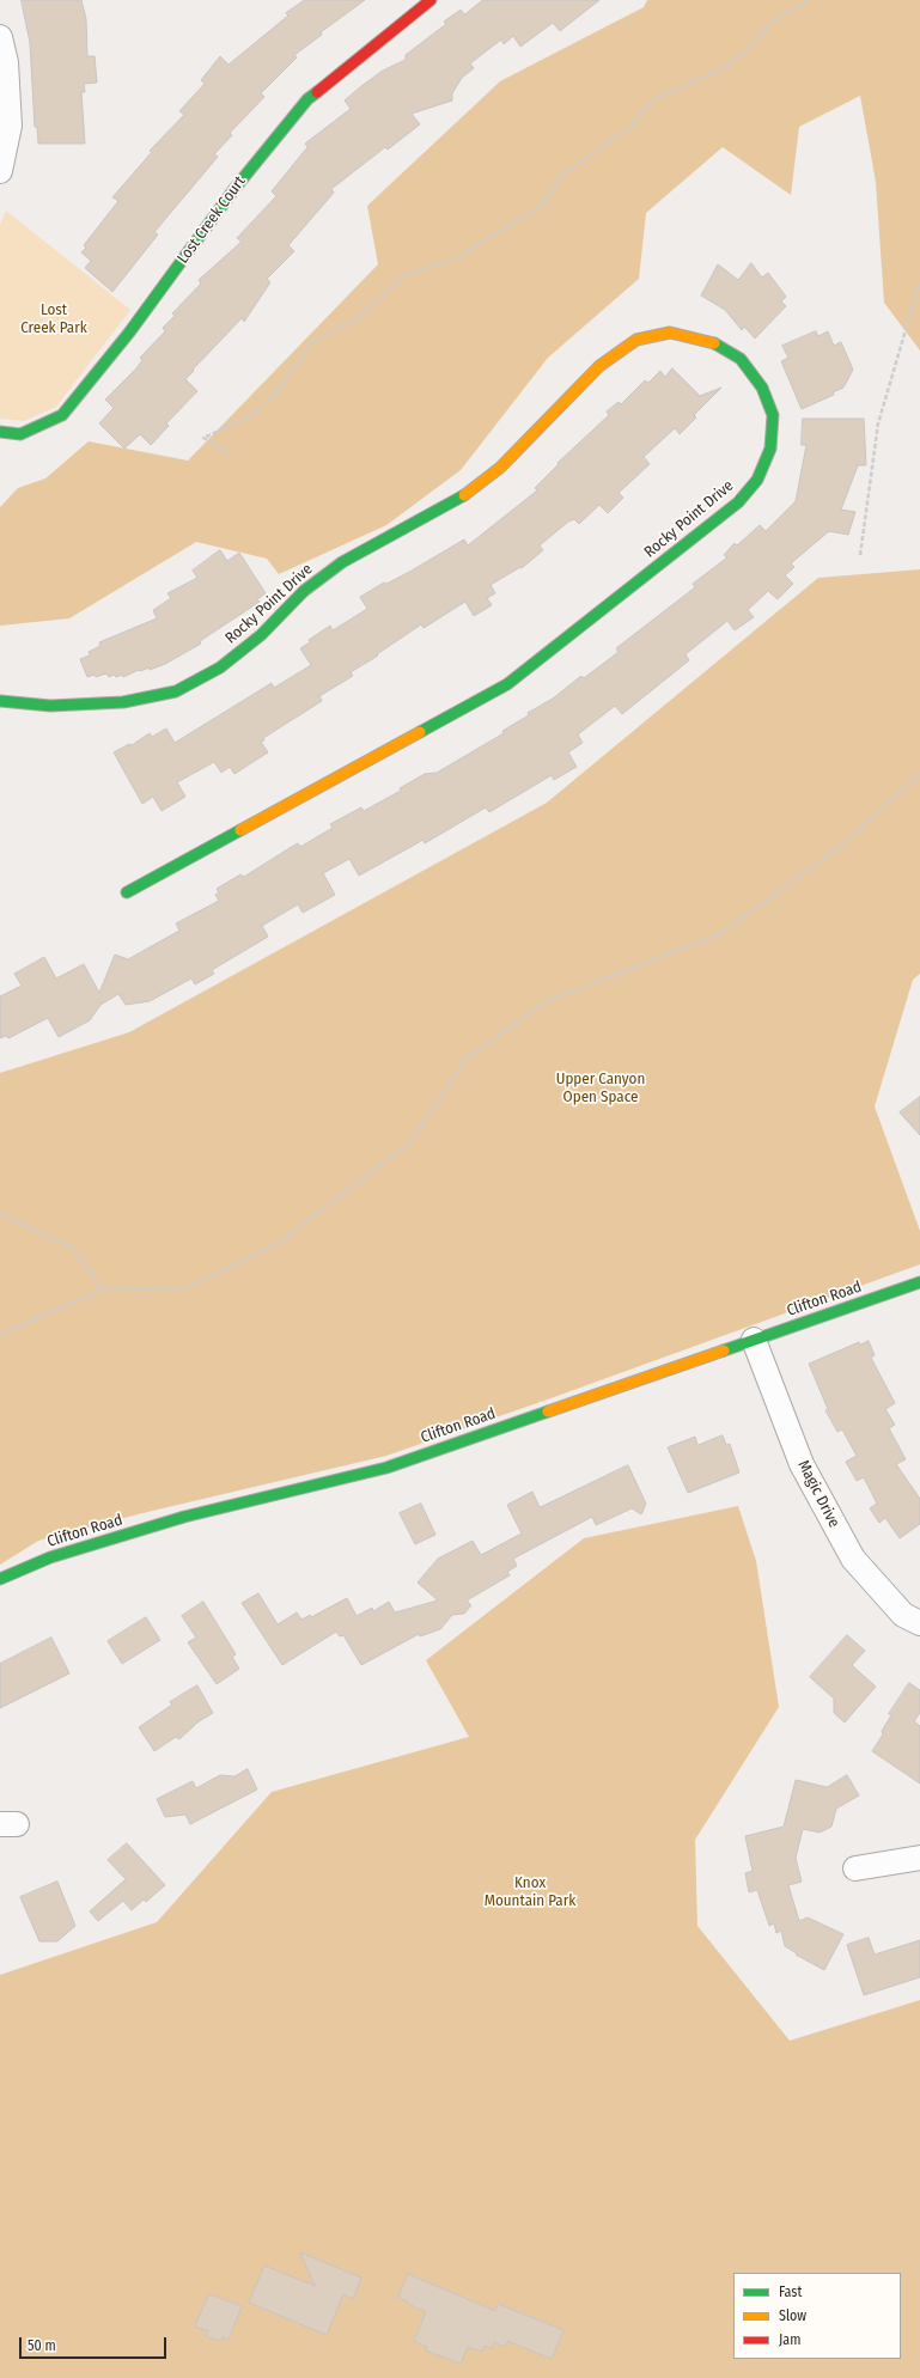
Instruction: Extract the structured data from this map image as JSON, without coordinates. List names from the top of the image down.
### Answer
{
  "streets": {
    "street": [
      "Lost Creek Court",
      "Rocky Point Drive",
      "Clifton Road",
      "Magic Drive"
    ]
  },
  "crossings": [
    ["Clifton Road", "Magic Drive"]
  ],
  "parks": ["Lost Creek Park", "Upper Canyon Open Space", "Knox Mountain Park"],
  "legend": ["Fast", "Slow", "Jam"],
  "scale_bar": "50 m"
}
